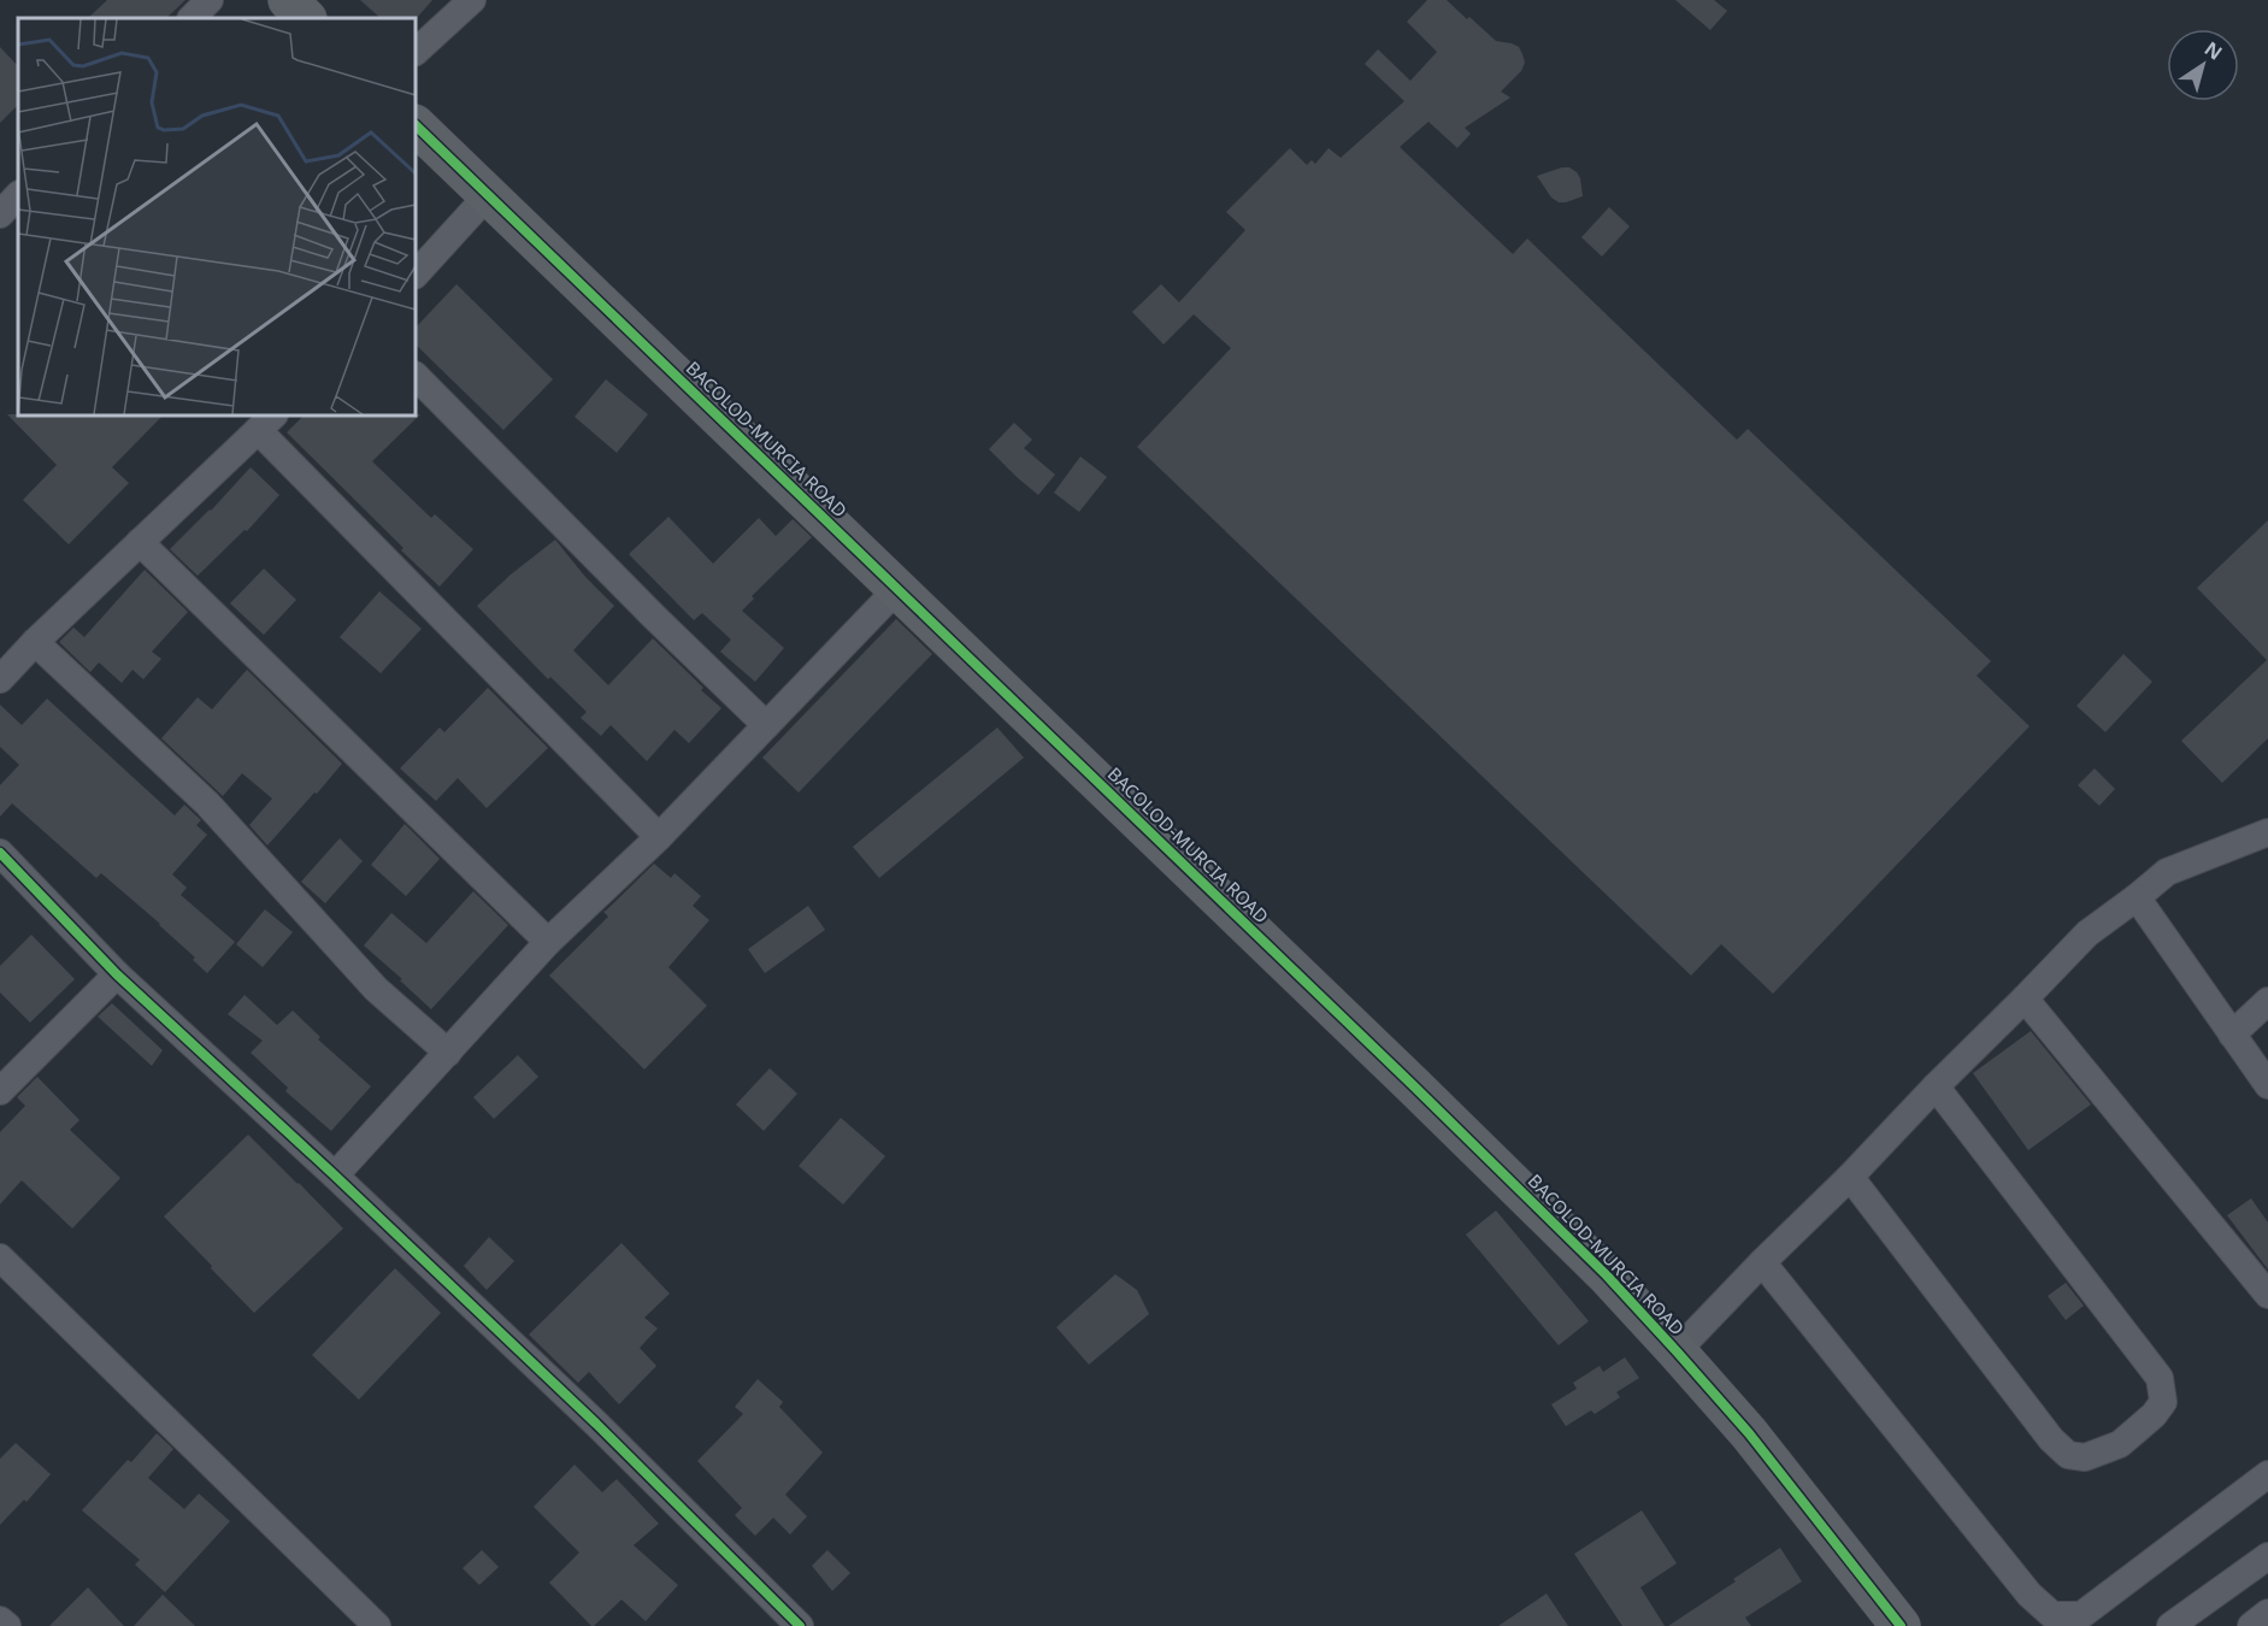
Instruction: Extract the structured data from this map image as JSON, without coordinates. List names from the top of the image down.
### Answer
{
  "streets": {
    "main road": ["BACOLOD-MURCIA ROAD"]
  },
  "north": "top right"
}
